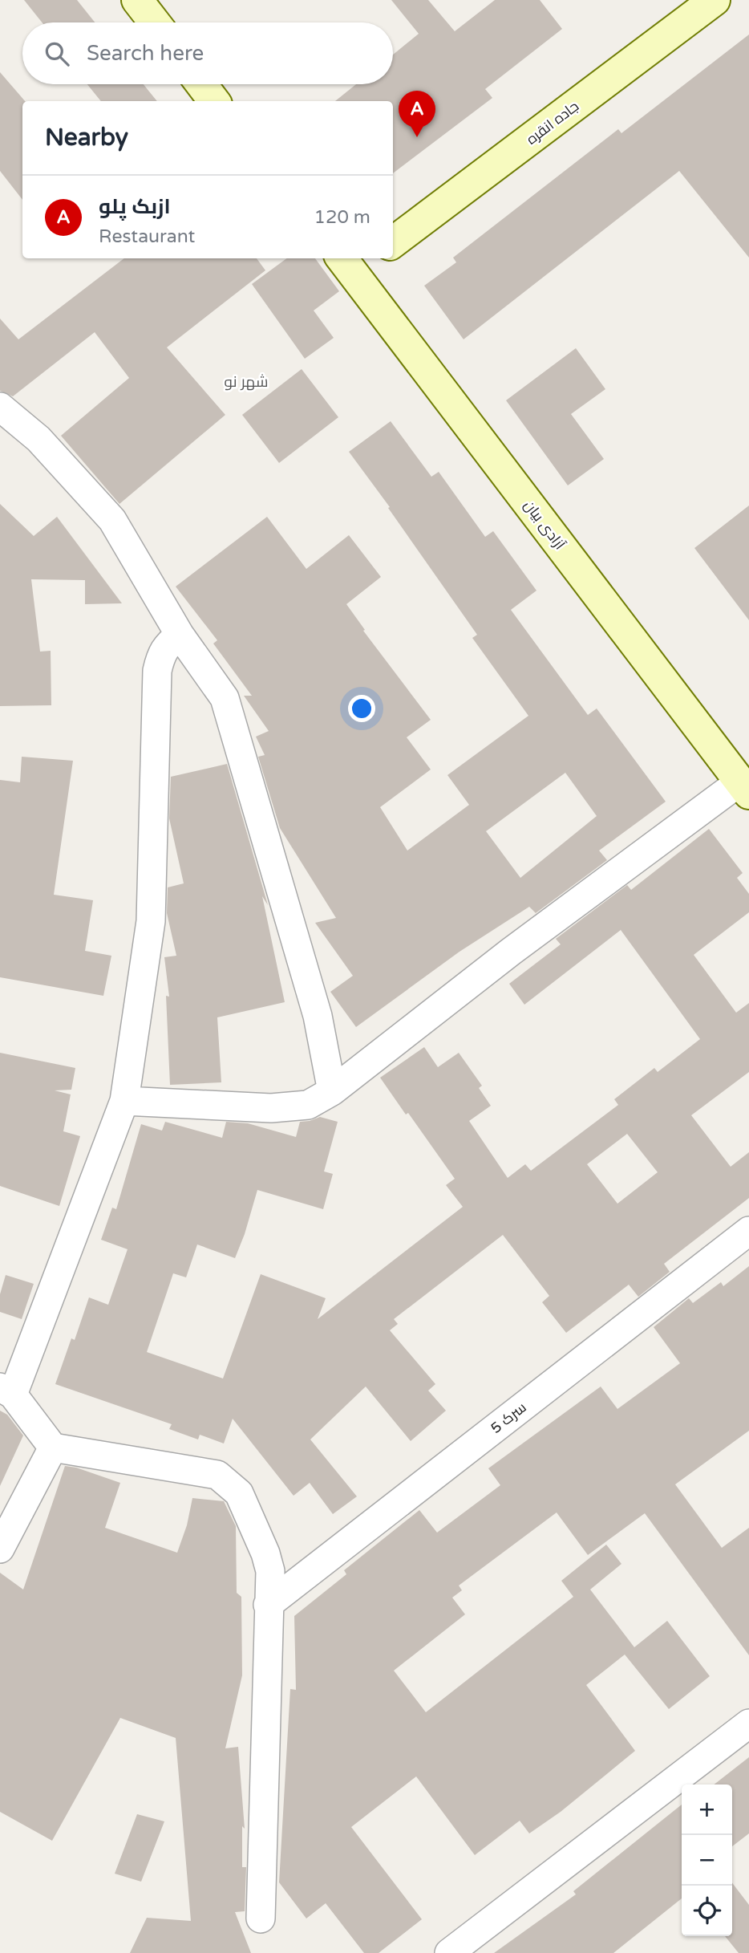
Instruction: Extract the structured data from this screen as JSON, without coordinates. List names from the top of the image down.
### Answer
{
  "streets": {
    "main road": ["جاده انقره", "آزادی بیان"],
    "street": ["سرک 5"]
  },
  "districts": ["شهر نو"],
  "page": {
    "search": "Search here",
    "pins": "A",
    "heading": "Nearby",
    "list": [
      {
        "mark": "A",
        "name": "ازبک پلو",
        "note": "Restaurant",
        "value": "120 m"
      }
    ],
    "map_buttons": ["+", "−"]
  }
}
